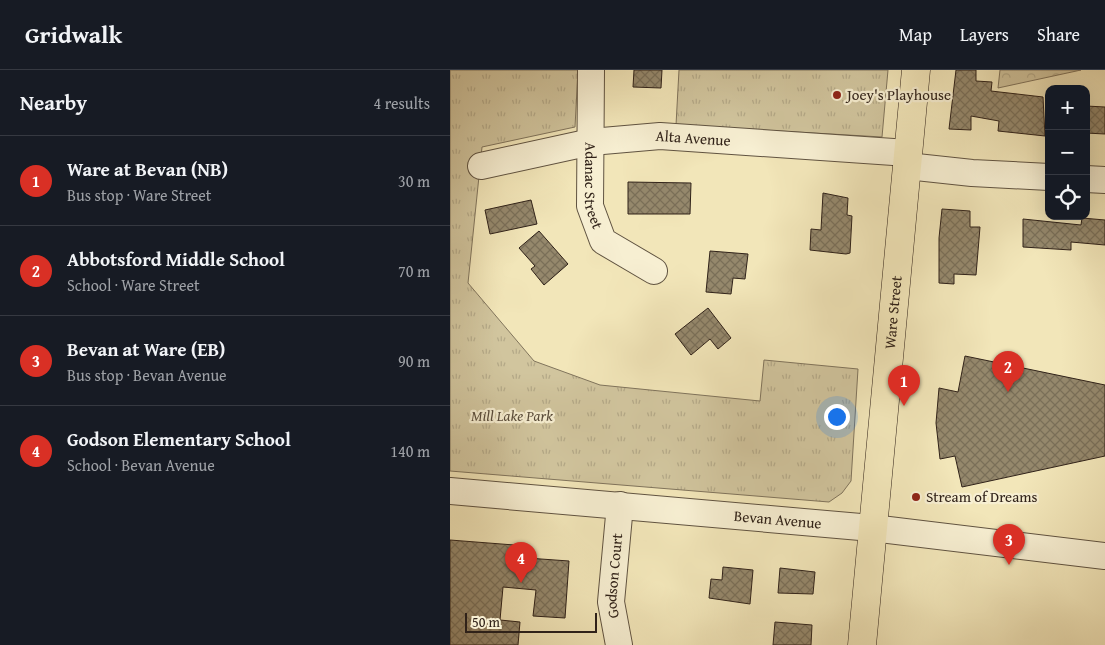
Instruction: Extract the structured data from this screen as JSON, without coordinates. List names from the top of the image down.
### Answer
{
  "streets": {
    "main road": ["Ware Street"],
    "street": [
      "Alta Avenue",
      "Adanac Street",
      "Bevan Avenue",
      "Godson Court"
    ]
  },
  "crossings": [
    ["Alta Avenue", "Adanac Street"],
    ["Alta Avenue", "Ware Street"],
    ["Ware Street", "Bevan Avenue"],
    ["Bevan Avenue", "Godson Court"]
  ],
  "parks": ["Mill Lake Park"],
  "places": ["Joey's Playhouse", "Stream of Dreams"],
  "scale_bar": "50 m",
  "page": {
    "header": "Gridwalk",
    "nav": ["Map", "Layers", "Share"],
    "heading": ["Nearby", "4 results"],
    "map_buttons": ["+", "−"],
    "list": [
      {
        "mark": "1",
        "name": "Ware at Bevan (NB)",
        "note": "Bus stop · Ware Street",
        "value": "30 m"
      },
      {
        "mark": "2",
        "name": "Abbotsford Middle School",
        "note": "School · Ware Street",
        "value": "70 m"
      },
      {
        "mark": "3",
        "name": "Bevan at Ware (EB)",
        "note": "Bus stop · Bevan Avenue",
        "value": "90 m"
      },
      {
        "mark": "4",
        "name": "Godson Elementary School",
        "note": "School · Bevan Avenue",
        "value": "140 m"
      }
    ],
    "pins": [
      "2",
      "1",
      "3",
      "4"
    ],
    "scale": "50 m"
  }
}
